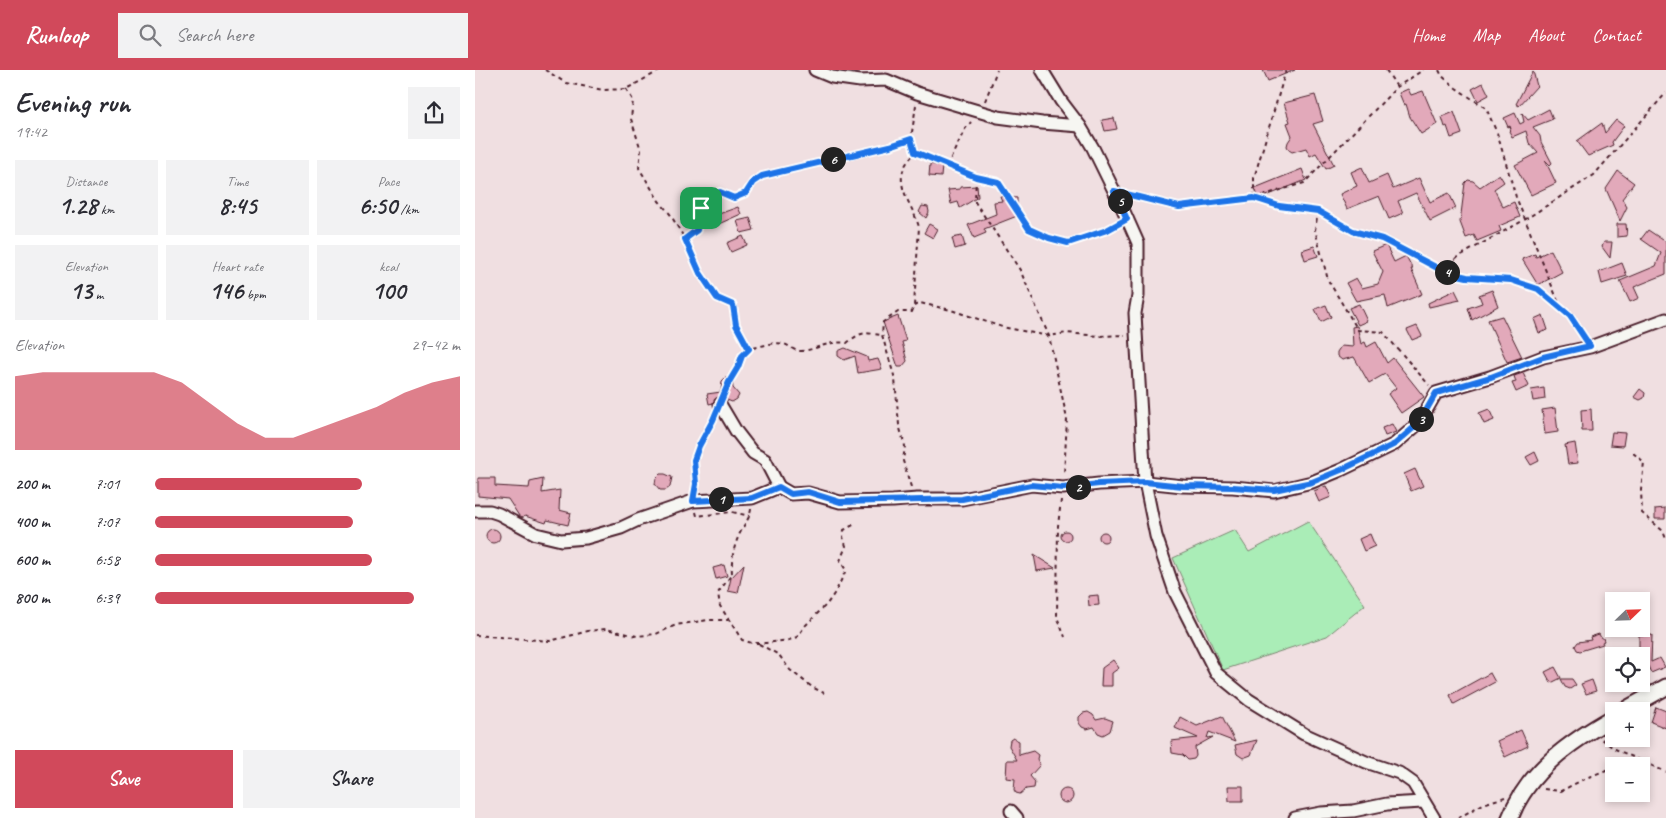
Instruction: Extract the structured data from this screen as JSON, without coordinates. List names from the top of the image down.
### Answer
{
  "north": "top right",
  "page": {
    "header": "Runloop",
    "search": "Search here",
    "nav": [
      "Home",
      "Map",
      "About",
      "Contact"
    ],
    "heading": ["Evening run", "19:42"],
    "pins": [
      "6",
      "5",
      "4",
      "3",
      "2",
      "1"
    ],
    "stats": [
      ["Distance", "1.28 km"],
      ["Time", "8:45"],
      ["Pace", "6:50 /km"],
      ["Elevation", "13 m"],
      ["Heart rate", "146 bpm"],
      ["kcal", "100"]
    ],
    "chart": ["Elevation", "29–42 m"],
    "list": [
      {
        "name": "200 m",
        "note": "7:01"
      },
      {
        "name": "400 m",
        "note": "7:07"
      },
      {
        "name": "600 m",
        "note": "6:58"
      },
      {
        "name": "800 m",
        "note": "6:39"
      }
    ],
    "map_buttons": ["+", "−"],
    "buttons": ["Save", "Share"]
  }
}
